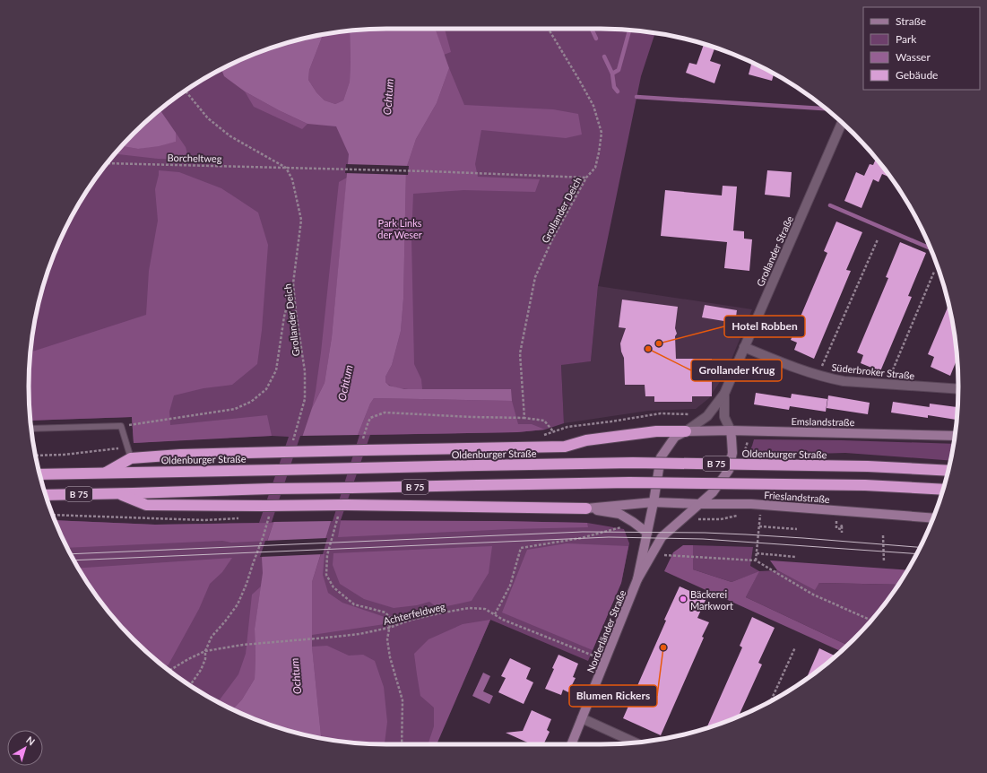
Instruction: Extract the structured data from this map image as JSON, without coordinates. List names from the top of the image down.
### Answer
{
  "streets": {
    "highway": ["Oldenburger Straße", "B 75"],
    "street": [
      "Grollander Straße",
      "Süderbroker Straße",
      "Emslandstraße",
      "Frieslandstraße",
      "Norderländer Straße"
    ],
    "path": ["Borcheltweg", "Grollander Deich", "Achterfeldweg"]
  },
  "crossings": [
    ["Borcheltweg", "Grollander Deich"],
    ["Grollander Straße", "Süderbroker Straße"],
    ["Grollander Straße", "Emslandstraße"],
    ["Grollander Straße", "Frieslandstraße"],
    ["Grollander Straße", "Norderländer Straße"],
    ["Frieslandstraße", "Norderländer Straße"],
    ["Achterfeldweg", "Norderländer Straße"]
  ],
  "water": ["Ochtum"],
  "parks": ["Park Links der Weser"],
  "places": [
    "Hotel Robben",
    "Grollander Krug",
    "Bäckerei Markwort",
    "Blumen Rickers"
  ],
  "legend": [
    "Straße",
    "Park",
    "Wasser",
    "Gebäude"
  ],
  "north": "top right"
}
